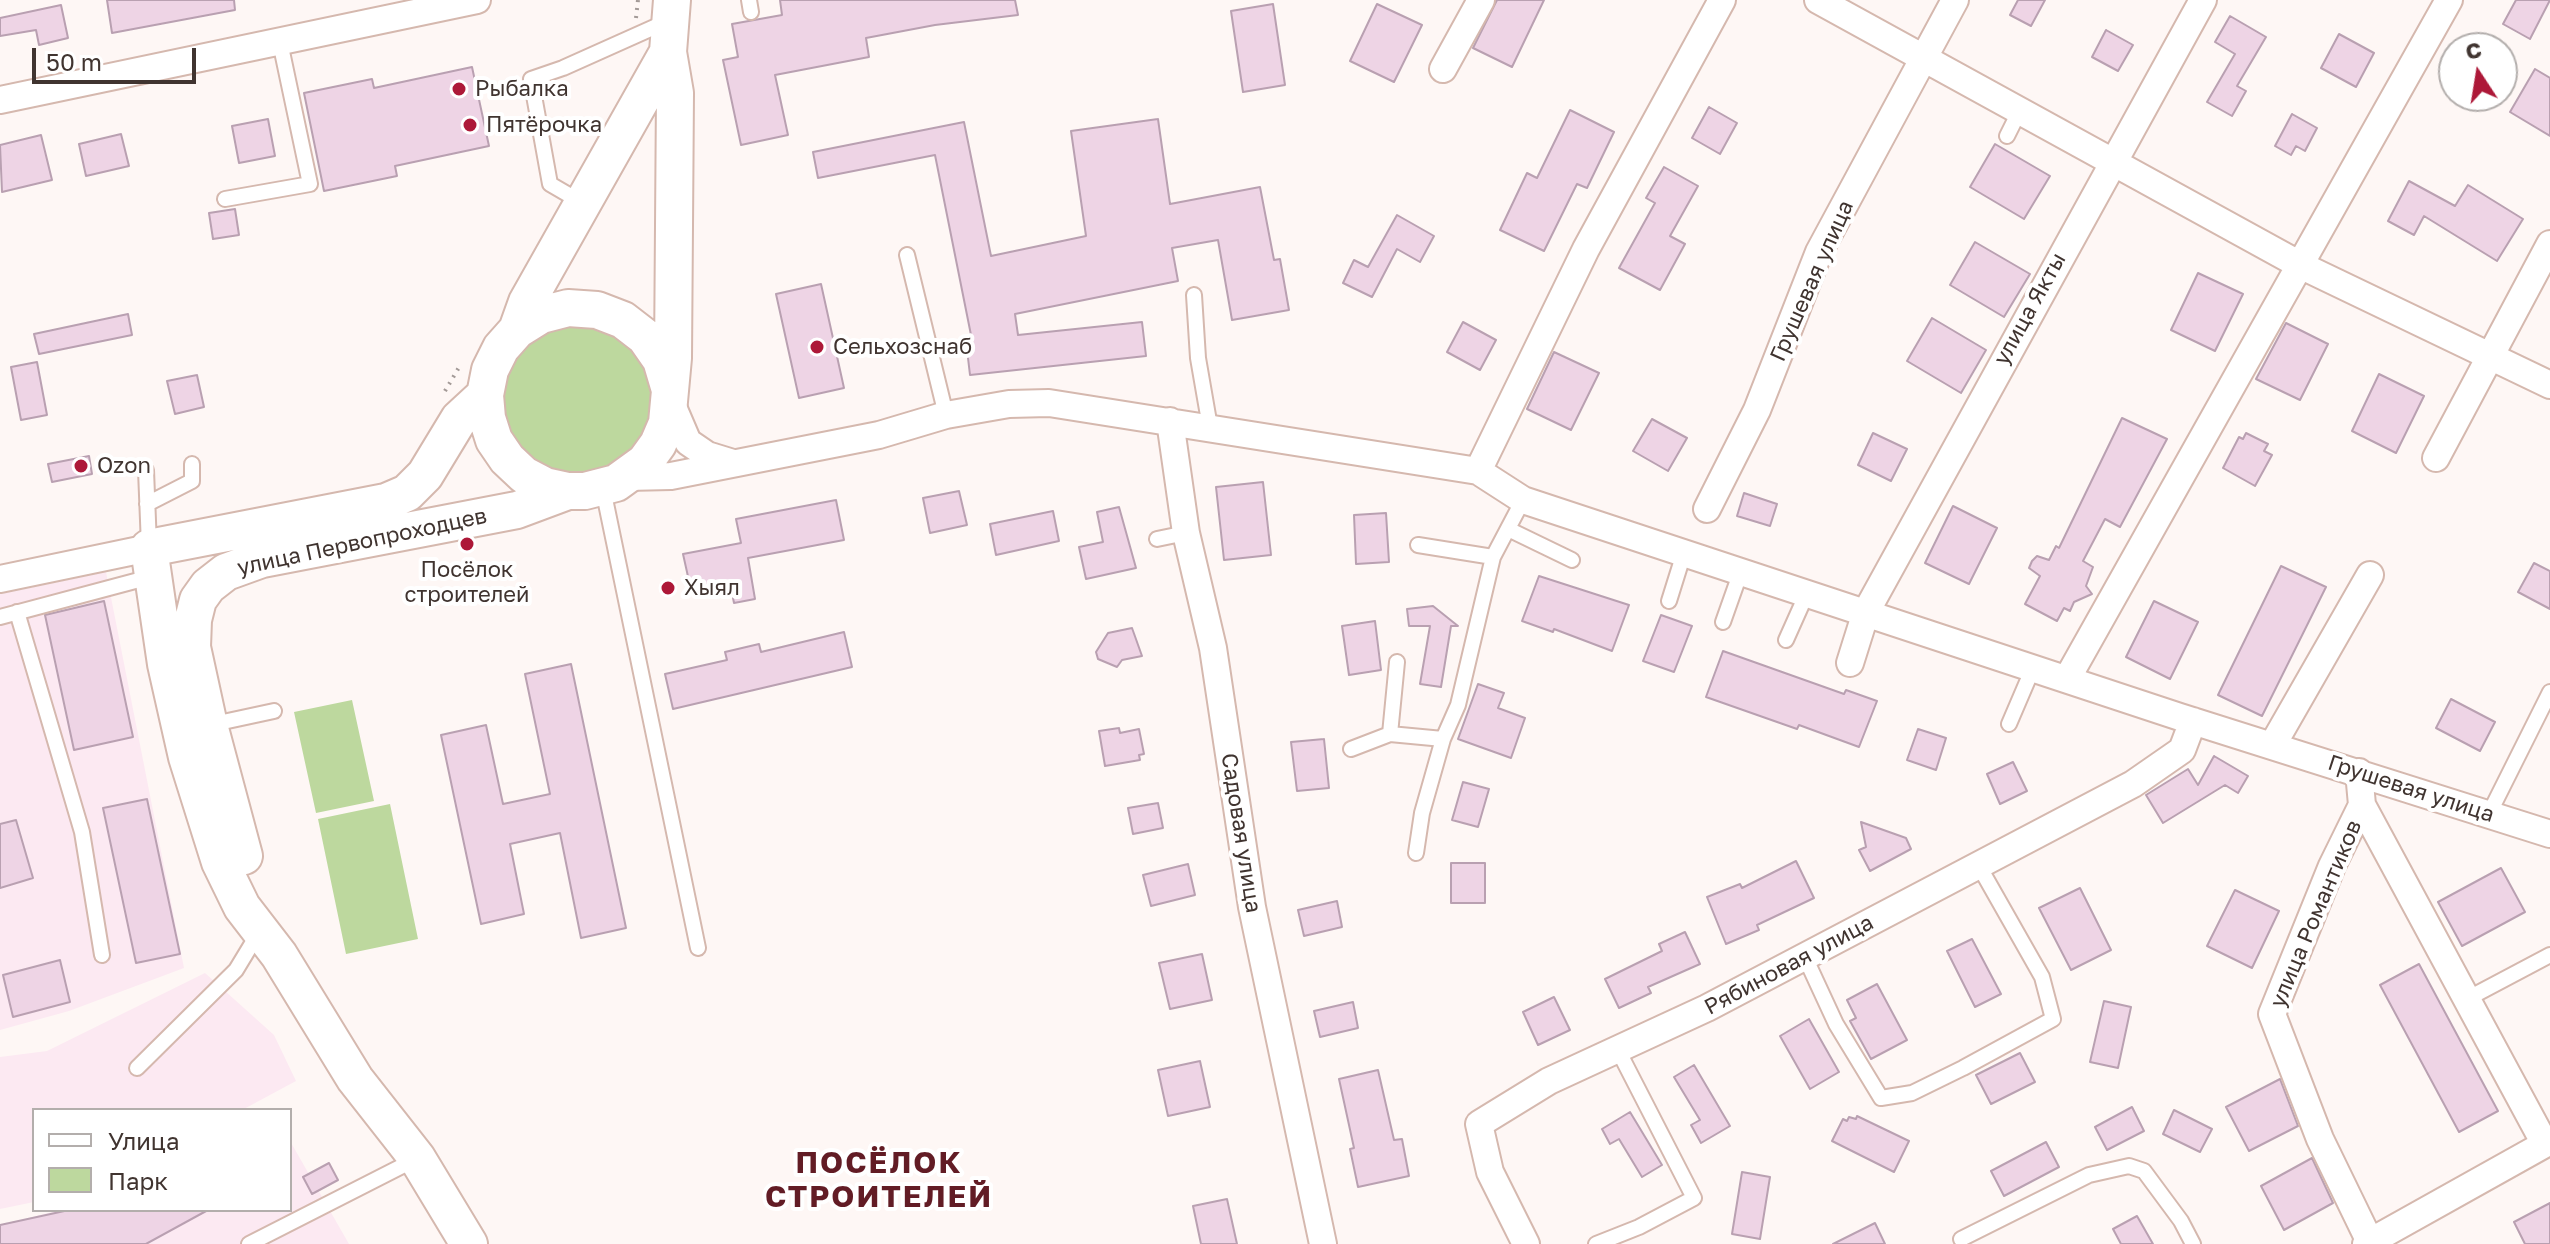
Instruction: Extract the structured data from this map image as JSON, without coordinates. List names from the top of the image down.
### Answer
{
  "streets": {
    "street": [
      "Грушевая улица",
      "улица Якты",
      "улица Первопроходцев",
      "Садовая улица",
      "улица Романтиков",
      "Рябиновая улица"
    ]
  },
  "crossings": [
    ["Грушевая улица", "улица Якты"],
    ["Грушевая улица", "улица Романтиков"],
    ["Грушевая улица", "Рябиновая улица"]
  ],
  "districts": ["ПОСЁЛОК СТРОИТЕЛЕЙ"],
  "places": [
    "Рыбалка",
    "Пятёрочка",
    "Сельхозснаб",
    "Ozon",
    "Посёлок строителей",
    "Хыял"
  ],
  "legend": ["Улица", "Парк"],
  "scale_bar": "50 m",
  "north": "top"
}
